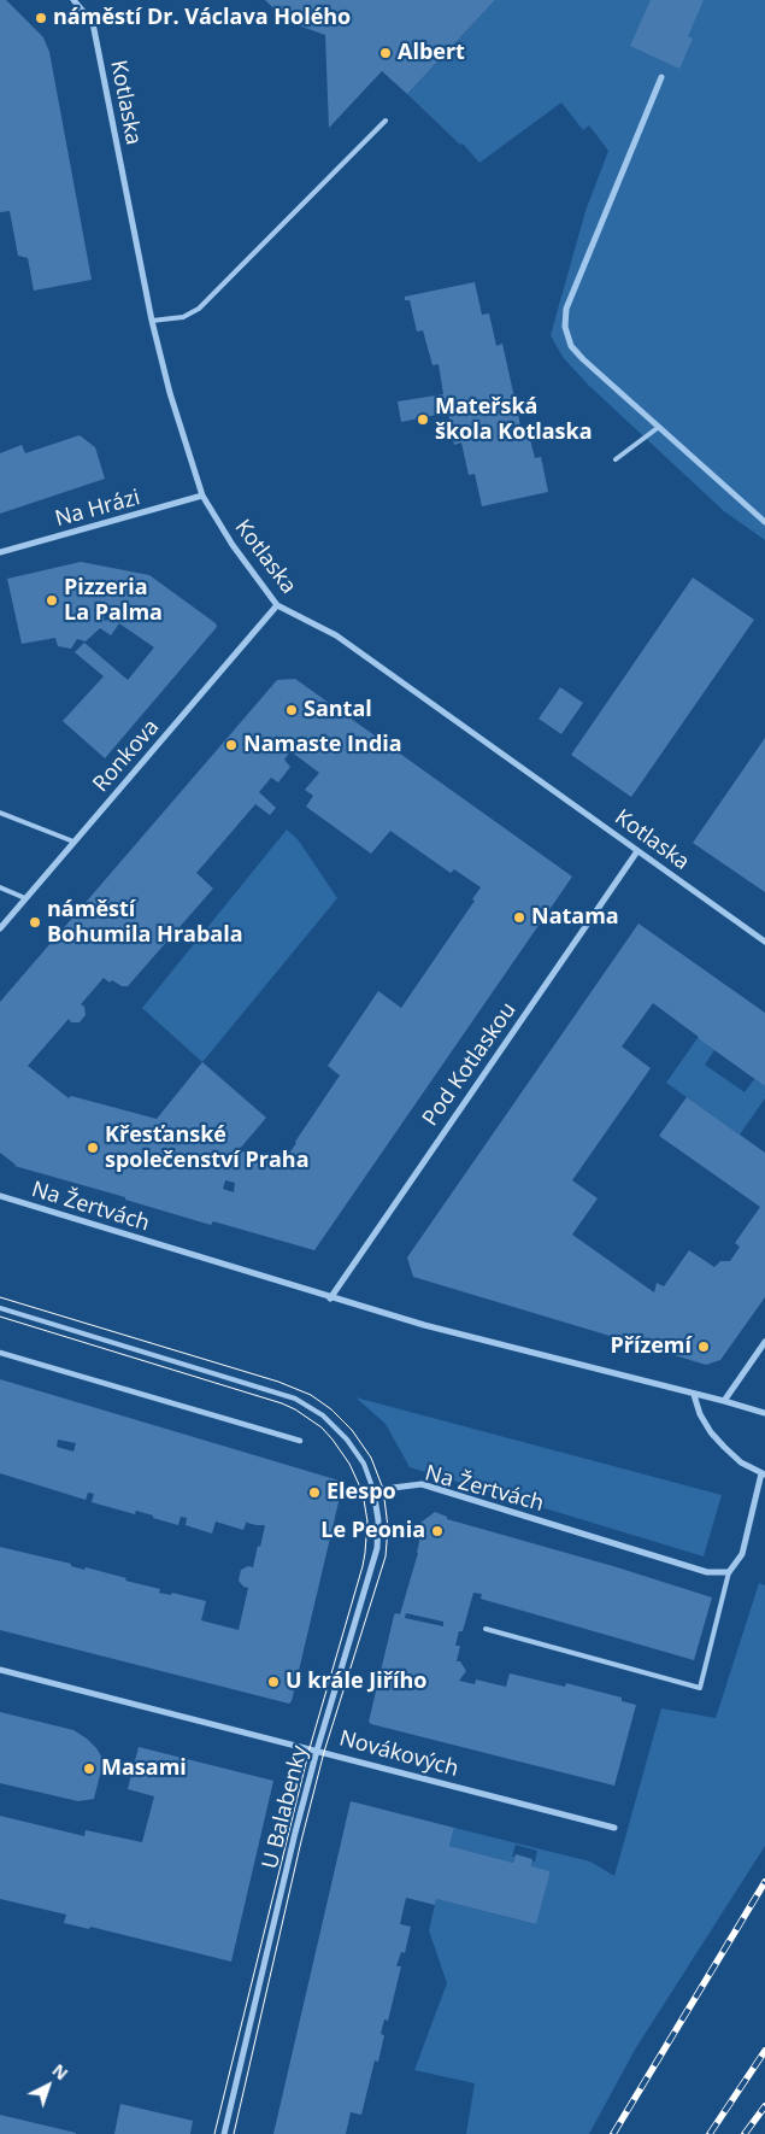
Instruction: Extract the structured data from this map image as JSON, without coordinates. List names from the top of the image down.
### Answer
{
  "streets": {
    "street": [
      "Kotlaska",
      "Na Hrázi",
      "Ronkova",
      "Pod Kotlaskou",
      "Na Žertvách",
      "Novákových",
      "U Balabenky"
    ]
  },
  "crossings": [
    ["Kotlaska", "Na Hrázi"],
    ["Kotlaska", "Ronkova"],
    ["Kotlaska", "Pod Kotlaskou"],
    ["Pod Kotlaskou", "Na Žertvách"],
    ["Na Žertvách", "U Balabenky"],
    ["Novákových", "U Balabenky"]
  ],
  "places": [
    "náměstí Dr. Václava Holého",
    "Albert",
    "Mateřská škola Kotlaska",
    "Pizzeria La Palma",
    "Santal",
    "Namaste India",
    "Natama",
    "náměstí Bohumila Hrabala",
    "Křesťanské společenství Praha",
    "Přízemí",
    "Elespo",
    "Le Peonia",
    "U krále Jiřího",
    "Masami"
  ],
  "north": "top right"
}
